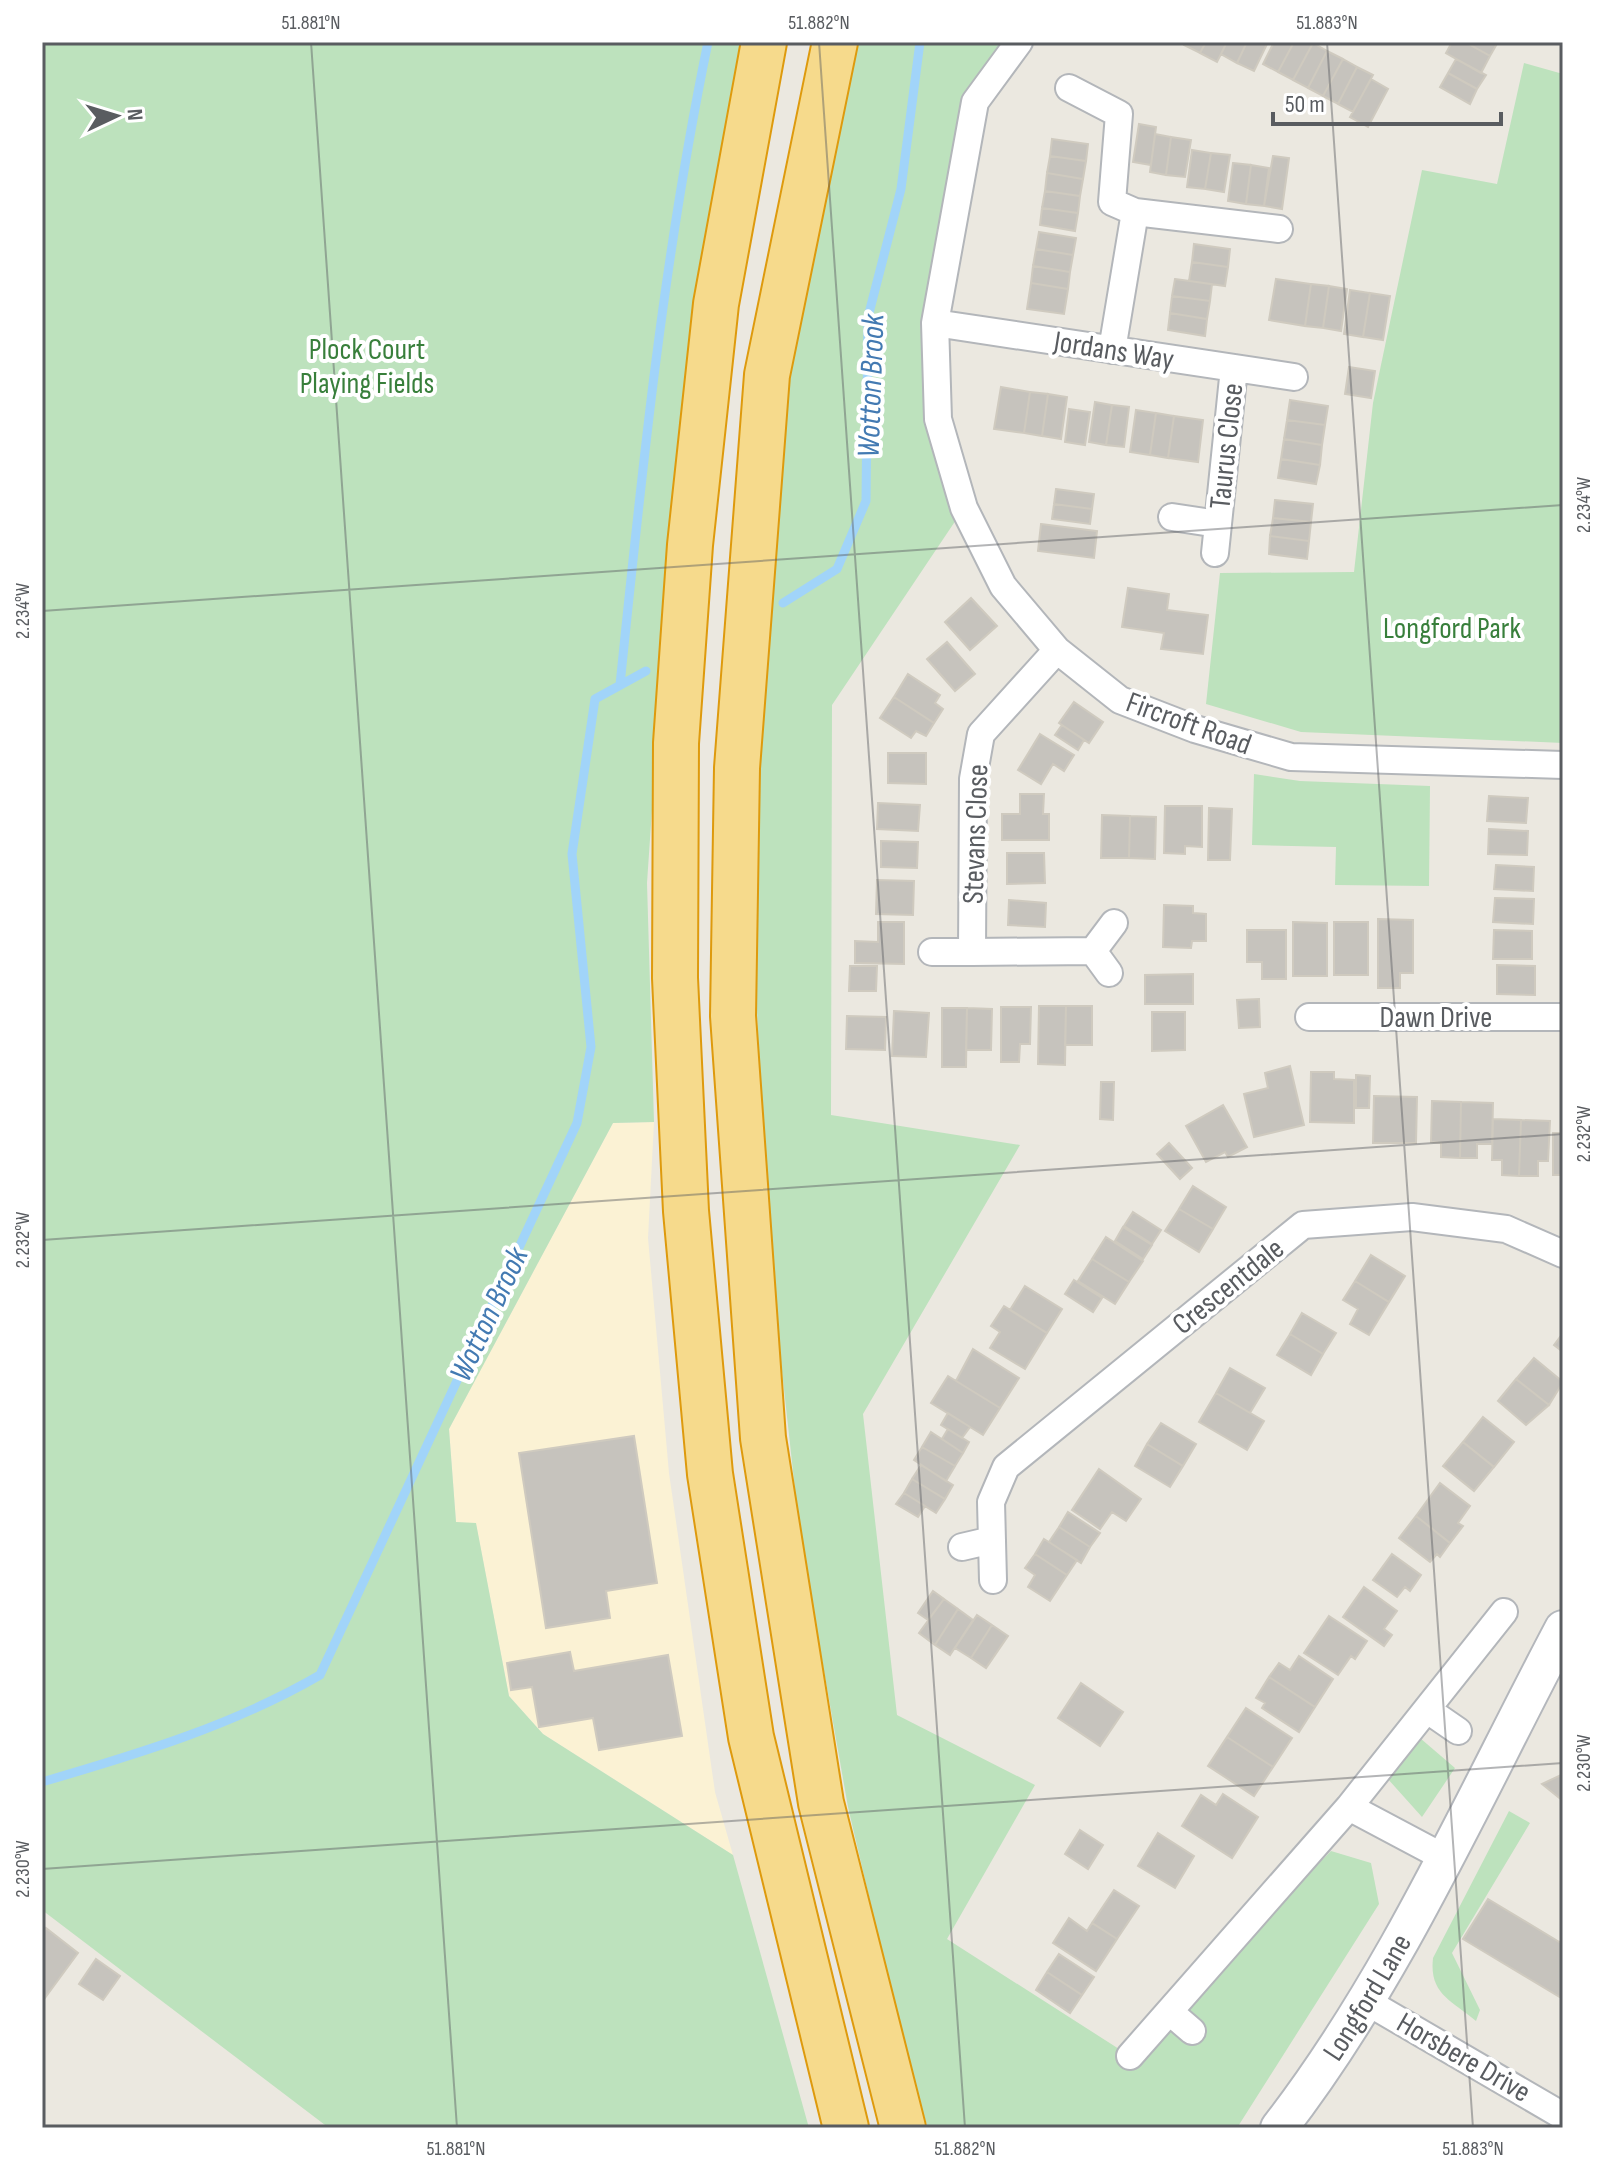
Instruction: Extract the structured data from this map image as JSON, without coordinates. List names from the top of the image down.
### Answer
{
  "streets": {
    "street": [
      "Jordans Way",
      "Taurus Close",
      "Fircroft Road",
      "Stevans Close",
      "Dawn Drive",
      "Crescentdale",
      "Longford Lane",
      "Horsbere Drive"
    ]
  },
  "crossings": [
    ["Jordans Way", "Taurus Close"],
    ["Jordans Way", "Fircroft Road"],
    ["Fircroft Road", "Stevans Close"],
    ["Longford Lane", "Horsbere Drive"]
  ],
  "water": ["Wotton Brook"],
  "parks": ["Plock Court Playing Fields", "Longford Park"],
  "scale_bar": "50 m",
  "north": "right",
  "coordinates": [
    "51.881°N",
    "51.882°N",
    "51.883°N",
    "2.234°W",
    "2.232°W",
    "2.230°W"
  ]
}
